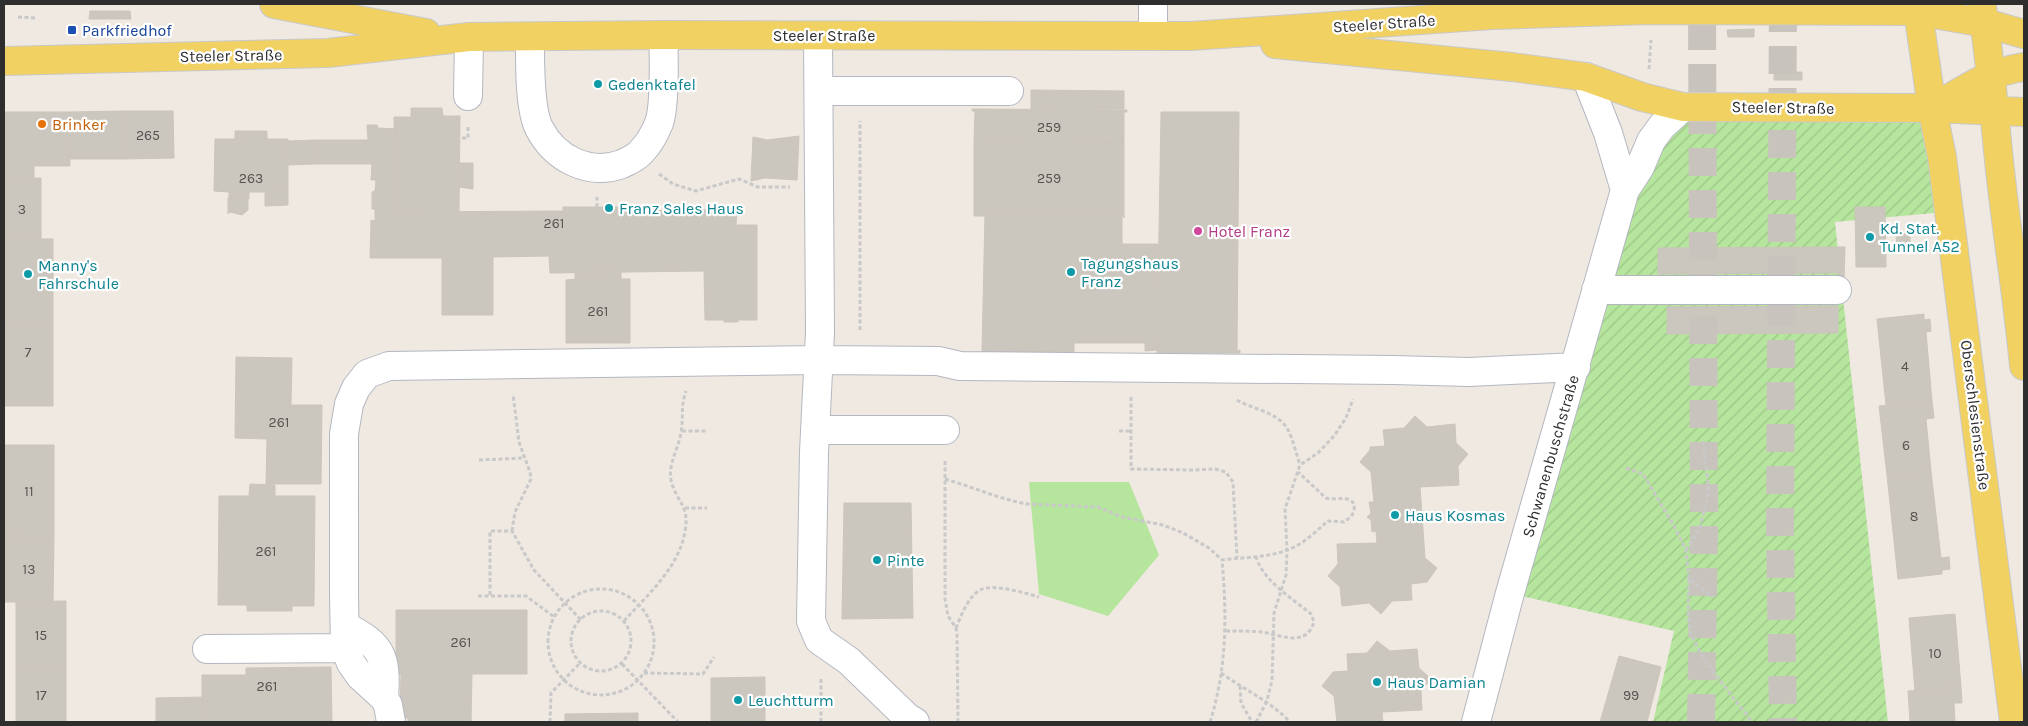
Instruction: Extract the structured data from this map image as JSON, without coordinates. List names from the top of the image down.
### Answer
{
  "streets": {
    "main road": ["Steeler Straße", "Oberschlesienstraße"],
    "street": ["Schwanenbuschstraße"]
  },
  "crossings": [
    ["Steeler Straße", "Oberschlesienstraße"],
    ["Steeler Straße", "Schwanenbuschstraße"]
  ],
  "places": {
    "transit": ["Parkfriedhof"],
    "other": [
      "Gedenktafel",
      "Brinker",
      "Franz Sales Haus",
      "Hotel Franz",
      "Kd. Stat. Tunnel A52",
      "Tagungshaus Franz",
      "Manny's Fahrschule",
      "Haus Kosmas",
      "Pinte",
      "Haus Damian",
      "Leuchtturm"
    ]
  },
  "house_numbers": [
    "259",
    "265",
    "263",
    "259",
    "3",
    "261",
    "261",
    "7",
    "4",
    "261",
    "6",
    "11",
    "8",
    "261",
    "13",
    "15",
    "261",
    "10",
    "261",
    "17",
    "99"
  ]
}
